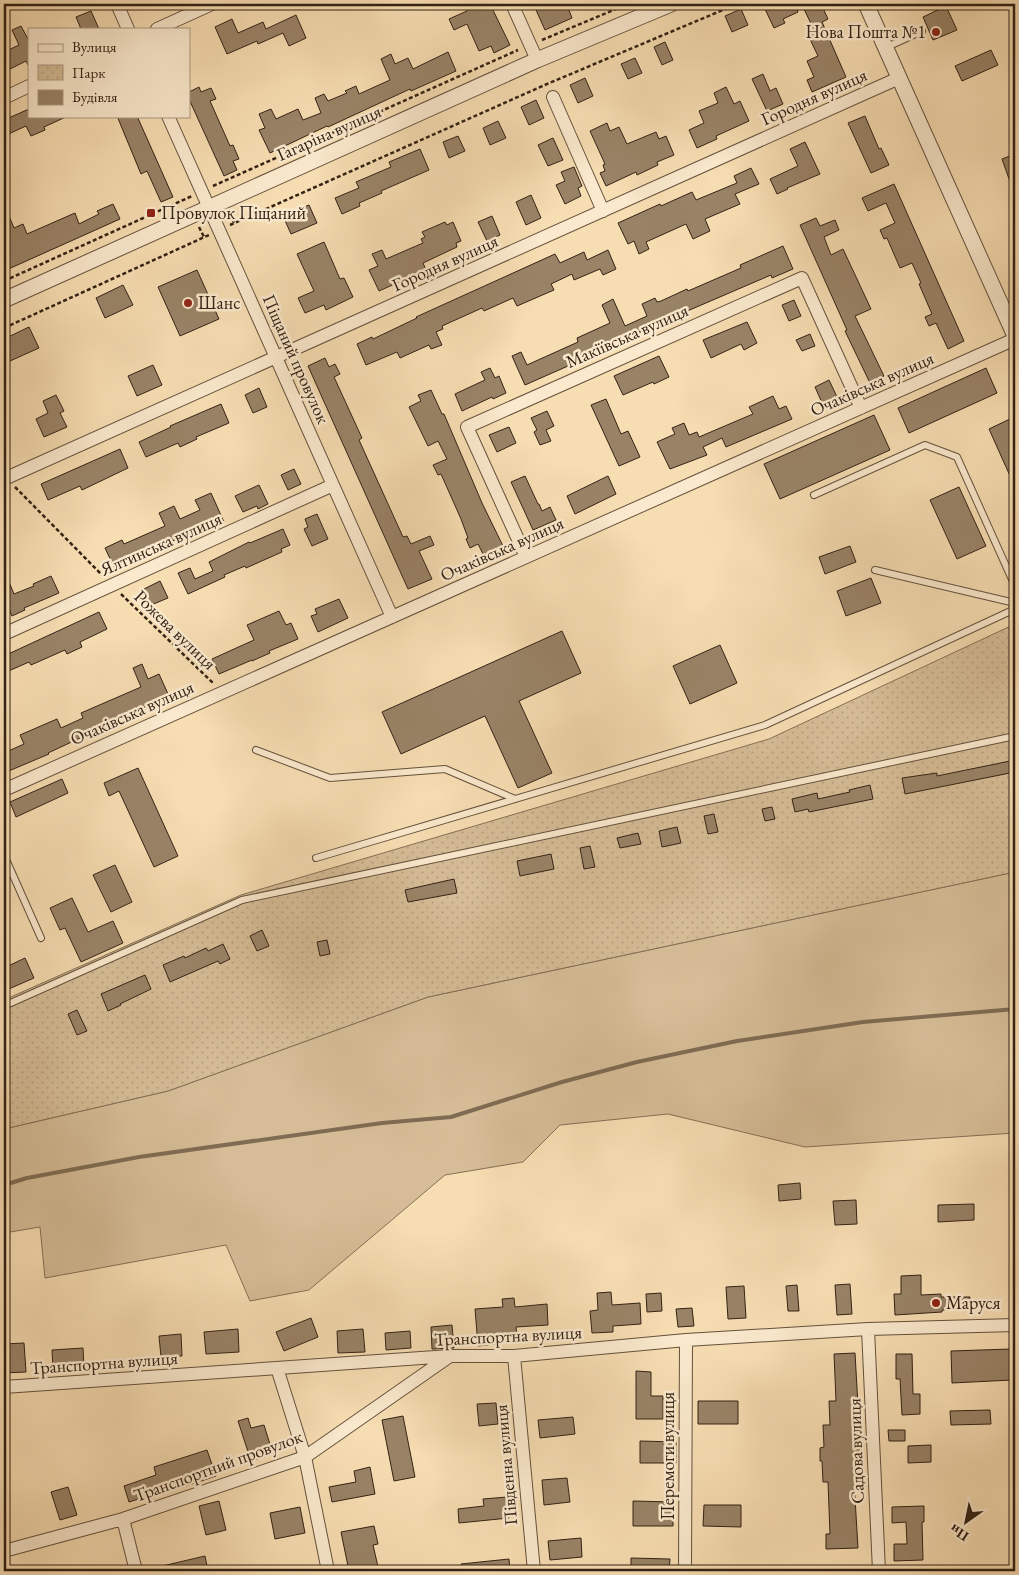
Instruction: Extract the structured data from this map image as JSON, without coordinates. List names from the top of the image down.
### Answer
{
  "streets": {
    "street": [
      "Городня вулиця",
      "Гагаріна вулиця",
      "Макіївська вулиця",
      "Піщаний провулок",
      "Очаківська вулиця",
      "Ялтинська вулиця",
      "Транспортна вулиця",
      "Садова вулиця",
      "Перемоги вулиця",
      "Південна вулиця",
      "Транспортний провулок"
    ],
    "path": ["Рожева вулиця"]
  },
  "crossings": [
    ["Городня вулиця", "Піщаний провулок"],
    ["Городня вулиця", "Рожева вулиця"],
    ["Гагаріна вулиця", "Піщаний провулок"],
    ["Макіївська вулиця", "Очаківська вулиця"],
    ["Піщаний провулок", "Очаківська вулиця"],
    ["Піщаний провулок", "Ялтинська вулиця"],
    ["Очаківська вулиця", "Рожева вулиця"],
    ["Ялтинська вулиця", "Рожева вулиця"],
    ["Транспортна вулиця", "Садова вулиця"],
    ["Транспортна вулиця", "Перемоги вулиця"],
    ["Транспортна вулиця", "Південна вулиця"],
    ["Транспортна вулиця", "Транспортний провулок"]
  ],
  "places": {
    "other": ["Нова Пошта №1", "Шанс", "Маруся"],
    "transit": ["Провулок Піщаний"]
  },
  "legend": ["Вулиця", "Парк", "Будівля"],
  "north": "bottom left"
}
